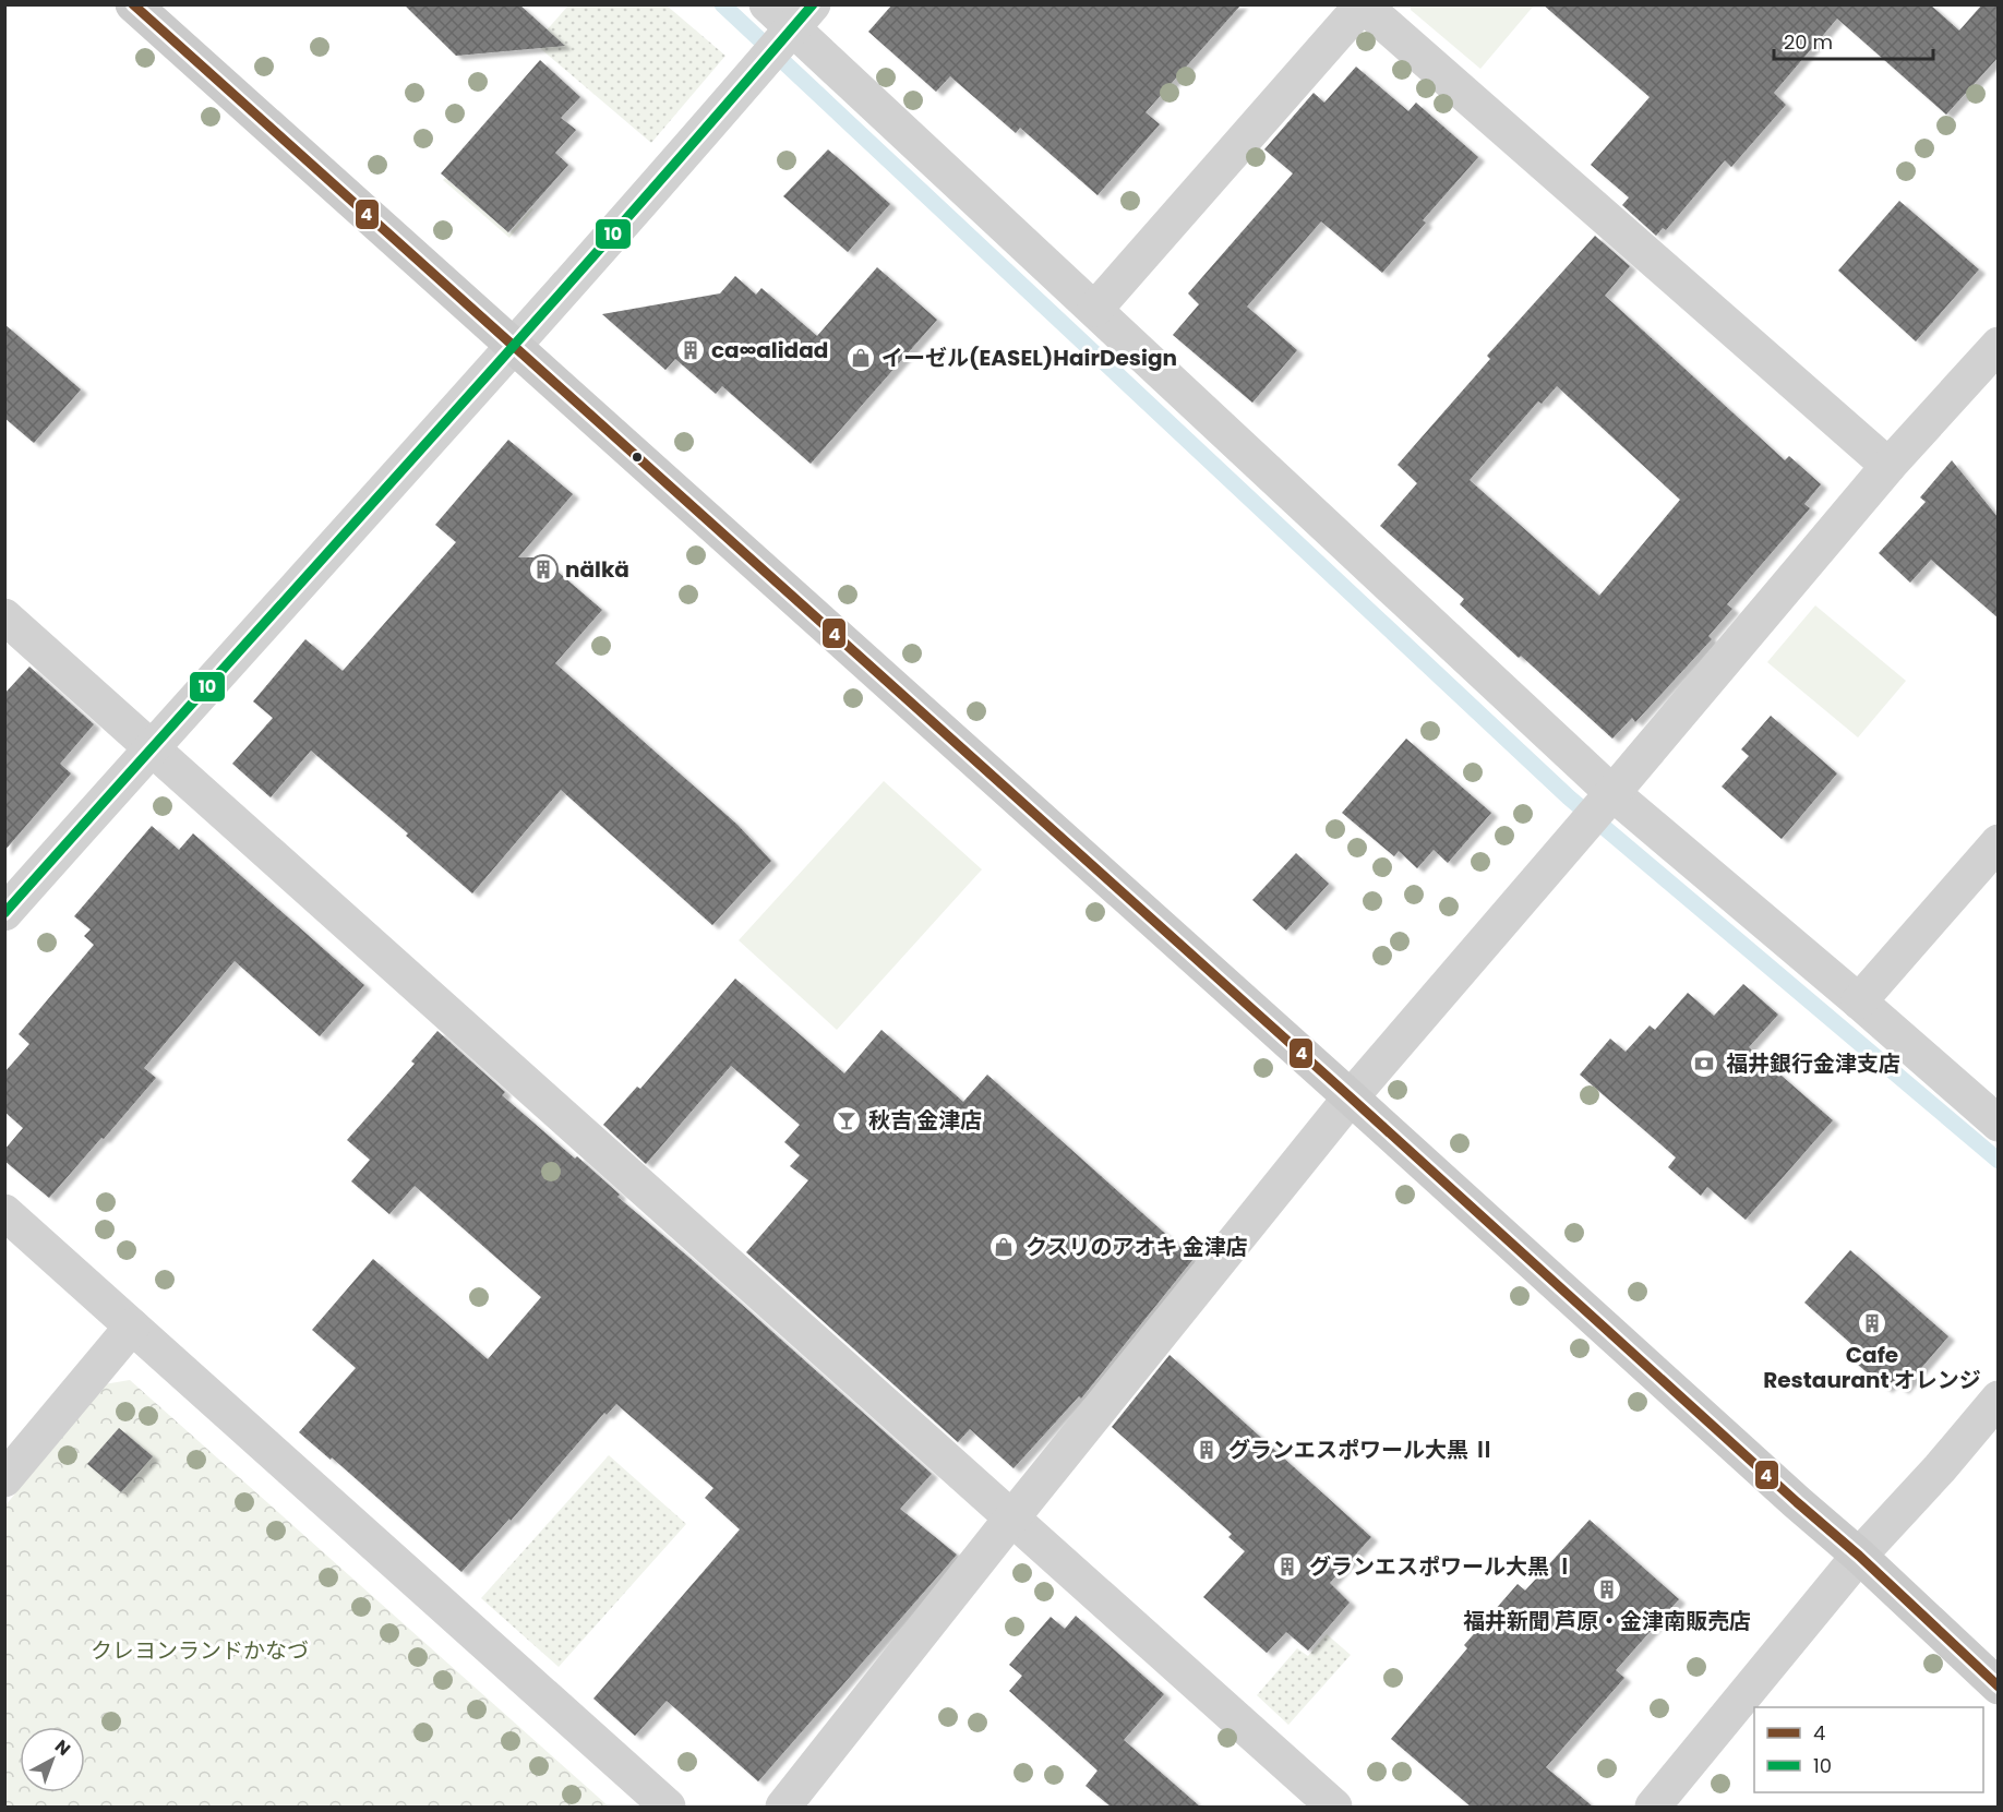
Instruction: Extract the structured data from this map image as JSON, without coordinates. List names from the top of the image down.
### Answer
{
  "parks": ["クレヨンランドかなづ"],
  "places": {
    "building": [
      "ca∞alidad",
      "nälkä",
      "Cafe Restaurant オレンジ",
      "グランエスポワール大黒 Ⅱ",
      "グランエスポワール大黒 Ⅰ",
      "福井新聞 芦原・金津南販売店"
    ],
    "shop": ["イーゼル(EASEL)HairDesign", "クスリのアオキ 金津店"],
    "bank": ["福井銀行金津支店"],
    "bar": ["秋吉 金津店"]
  },
  "lines": ["transit line 4", "transit line 10"],
  "legend": ["4", "10"],
  "scale_bar": "20 m",
  "north": "top right"
}
